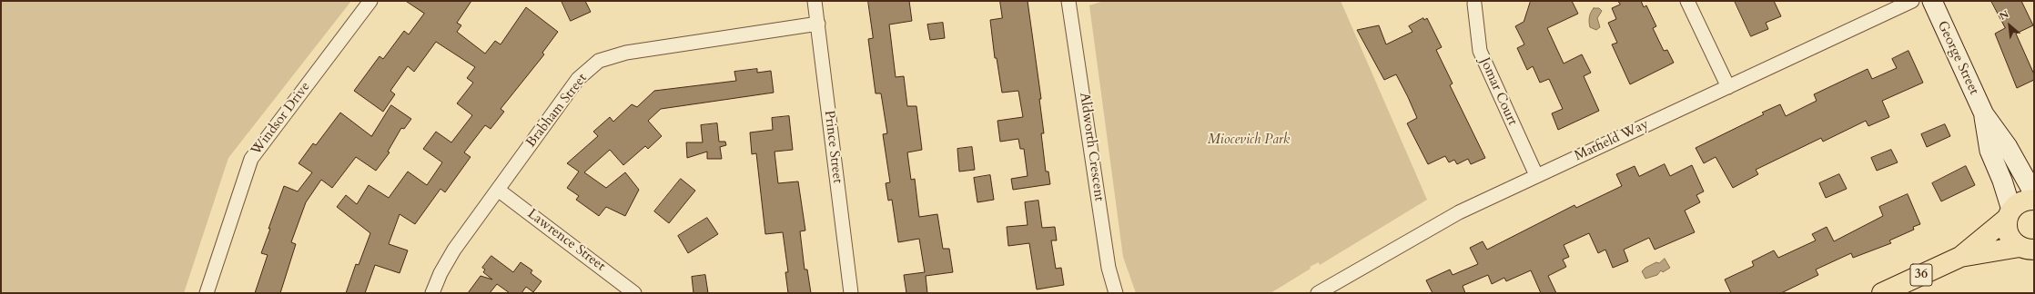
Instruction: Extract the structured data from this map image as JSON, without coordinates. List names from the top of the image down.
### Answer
{
  "streets": {
    "main road": ["George Street", "36"],
    "street": [
      "Jomar Court",
      "Brabham Street",
      "Windsor Drive",
      "Matfield Way",
      "Prince Street",
      "Aldworth Crescent",
      "Lawrence Street"
    ]
  },
  "crossings": [
    ["George Street", "36"],
    ["Jomar Court", "Matfield Way"],
    ["Brabham Street", "Prince Street"],
    ["Brabham Street", "Lawrence Street"]
  ],
  "parks": ["Miocevich Park"],
  "north": "top left"
}
